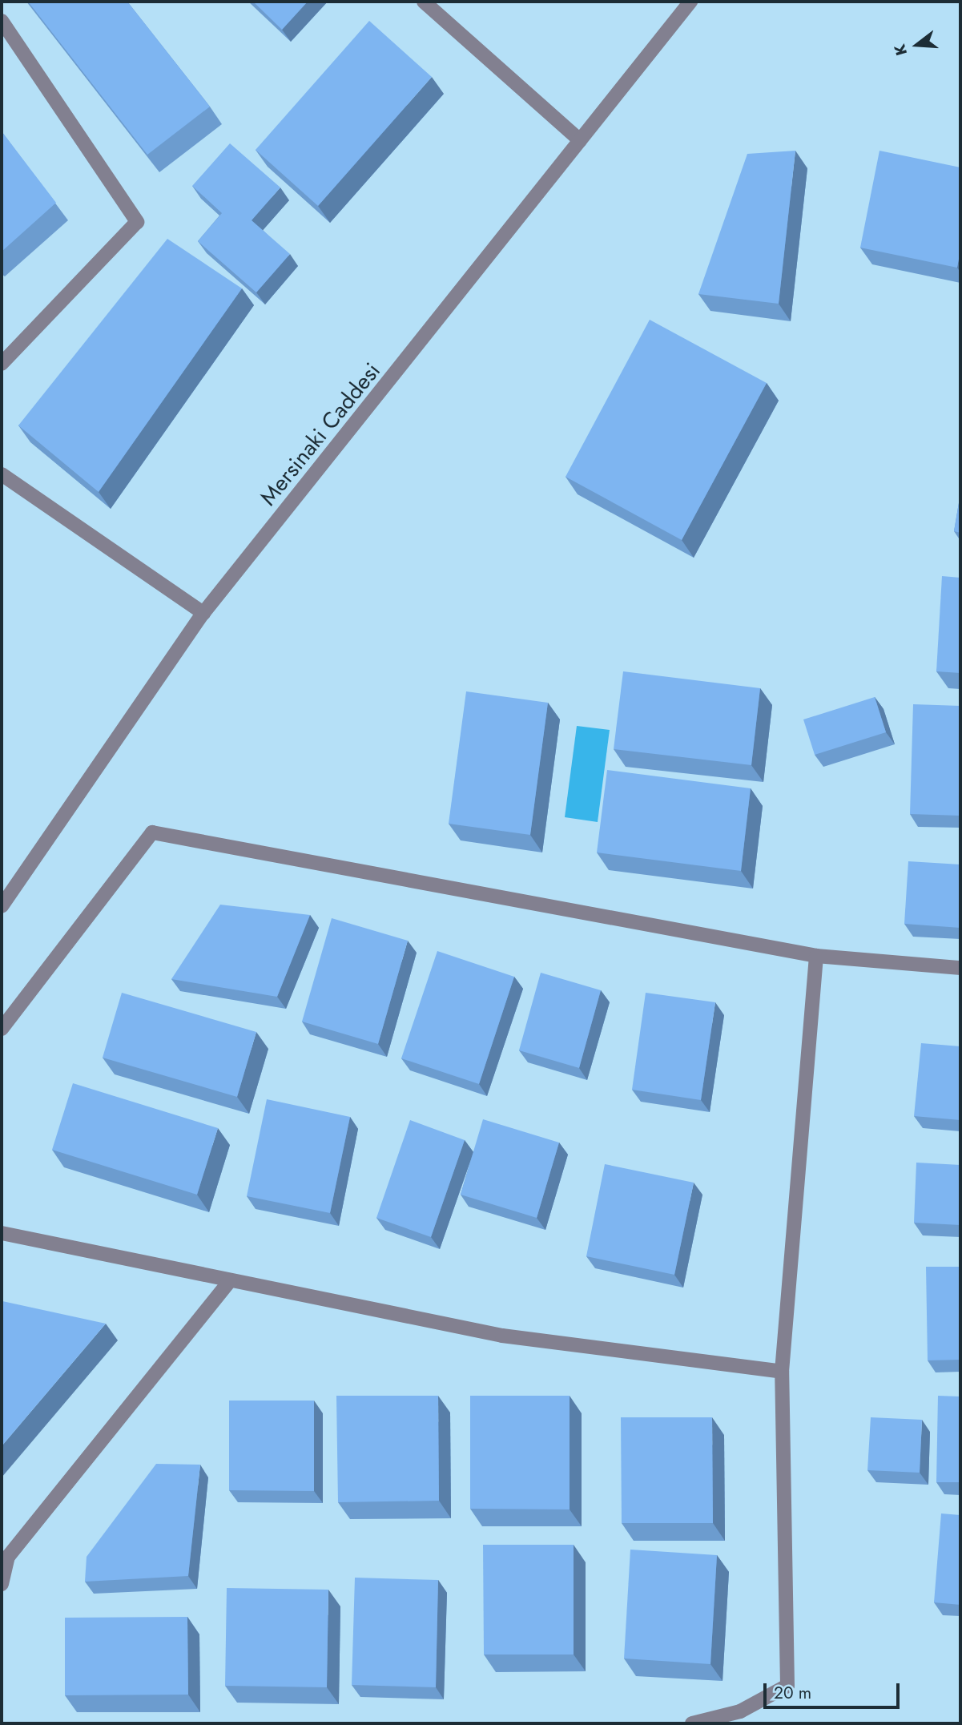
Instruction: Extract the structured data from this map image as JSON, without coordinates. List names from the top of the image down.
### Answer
{
  "streets": {
    "street": ["Mersinaki Caddesi"]
  },
  "scale_bar": "20 m",
  "north": "left"
}
